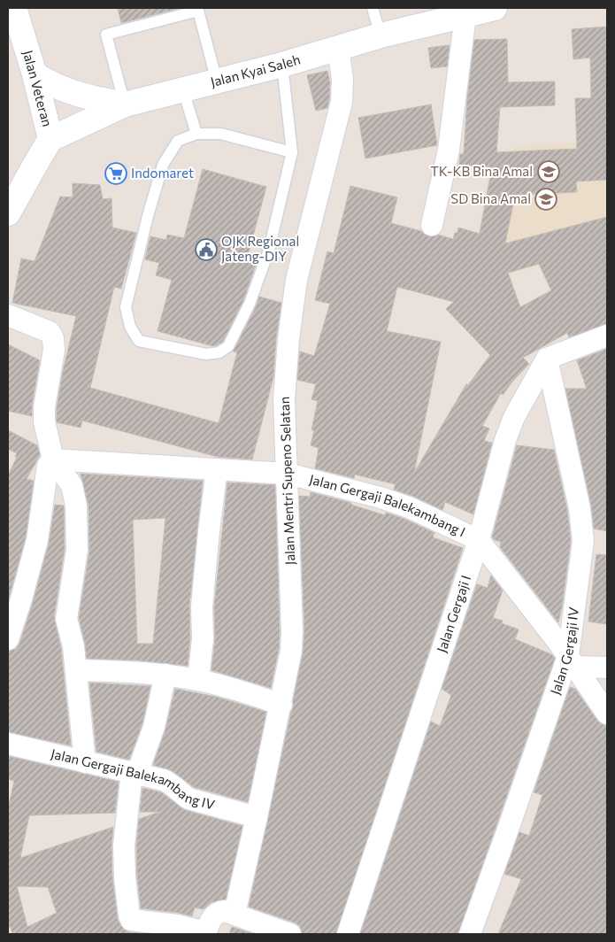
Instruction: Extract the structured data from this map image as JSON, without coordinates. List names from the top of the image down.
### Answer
{
  "streets": {
    "main road": ["Jalan Kyai Saleh", "Jalan Veteran"],
    "street": [
      "Jalan Mentri Supeno Selatan",
      "Jalan Gergaji Balekambang I",
      "Jalan Gergaji I",
      "Jalan Gergaji IV",
      "Jalan Gergaji Balekambang IV"
    ]
  },
  "crossings": [
    ["Jalan Kyai Saleh", "Jalan Veteran"],
    ["Jalan Kyai Saleh", "Jalan Mentri Supeno Selatan"],
    ["Jalan Mentri Supeno Selatan", "Jalan Gergaji Balekambang I"],
    ["Jalan Mentri Supeno Selatan", "Jalan Gergaji Balekambang IV"],
    ["Jalan Gergaji Balekambang I", "Jalan Gergaji I"],
    ["Jalan Gergaji Balekambang I", "Jalan Gergaji IV"],
    ["Jalan Gergaji I", "Jalan Gergaji IV"]
  ],
  "places": {
    "school or university": ["TK-KB Bina Amal", "SD Bina Amal"],
    "supermarket": ["Indomaret"],
    "public building": ["OJK Regional Jateng-DIY"]
  }
}
